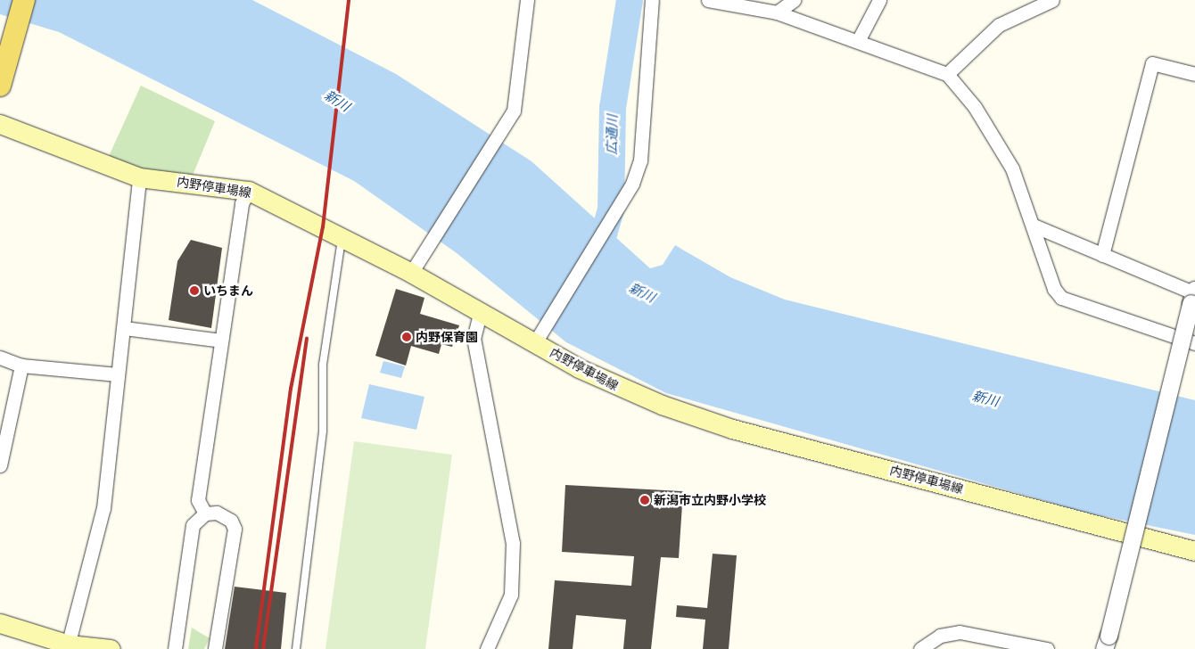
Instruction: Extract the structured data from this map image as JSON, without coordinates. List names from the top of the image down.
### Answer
{
  "streets": {
    "main road": ["内野停車場線"]
  },
  "water": ["新川", "広通川"],
  "places": ["いちまん", "内野保育園", "新潟市立内野小学校"]
}
